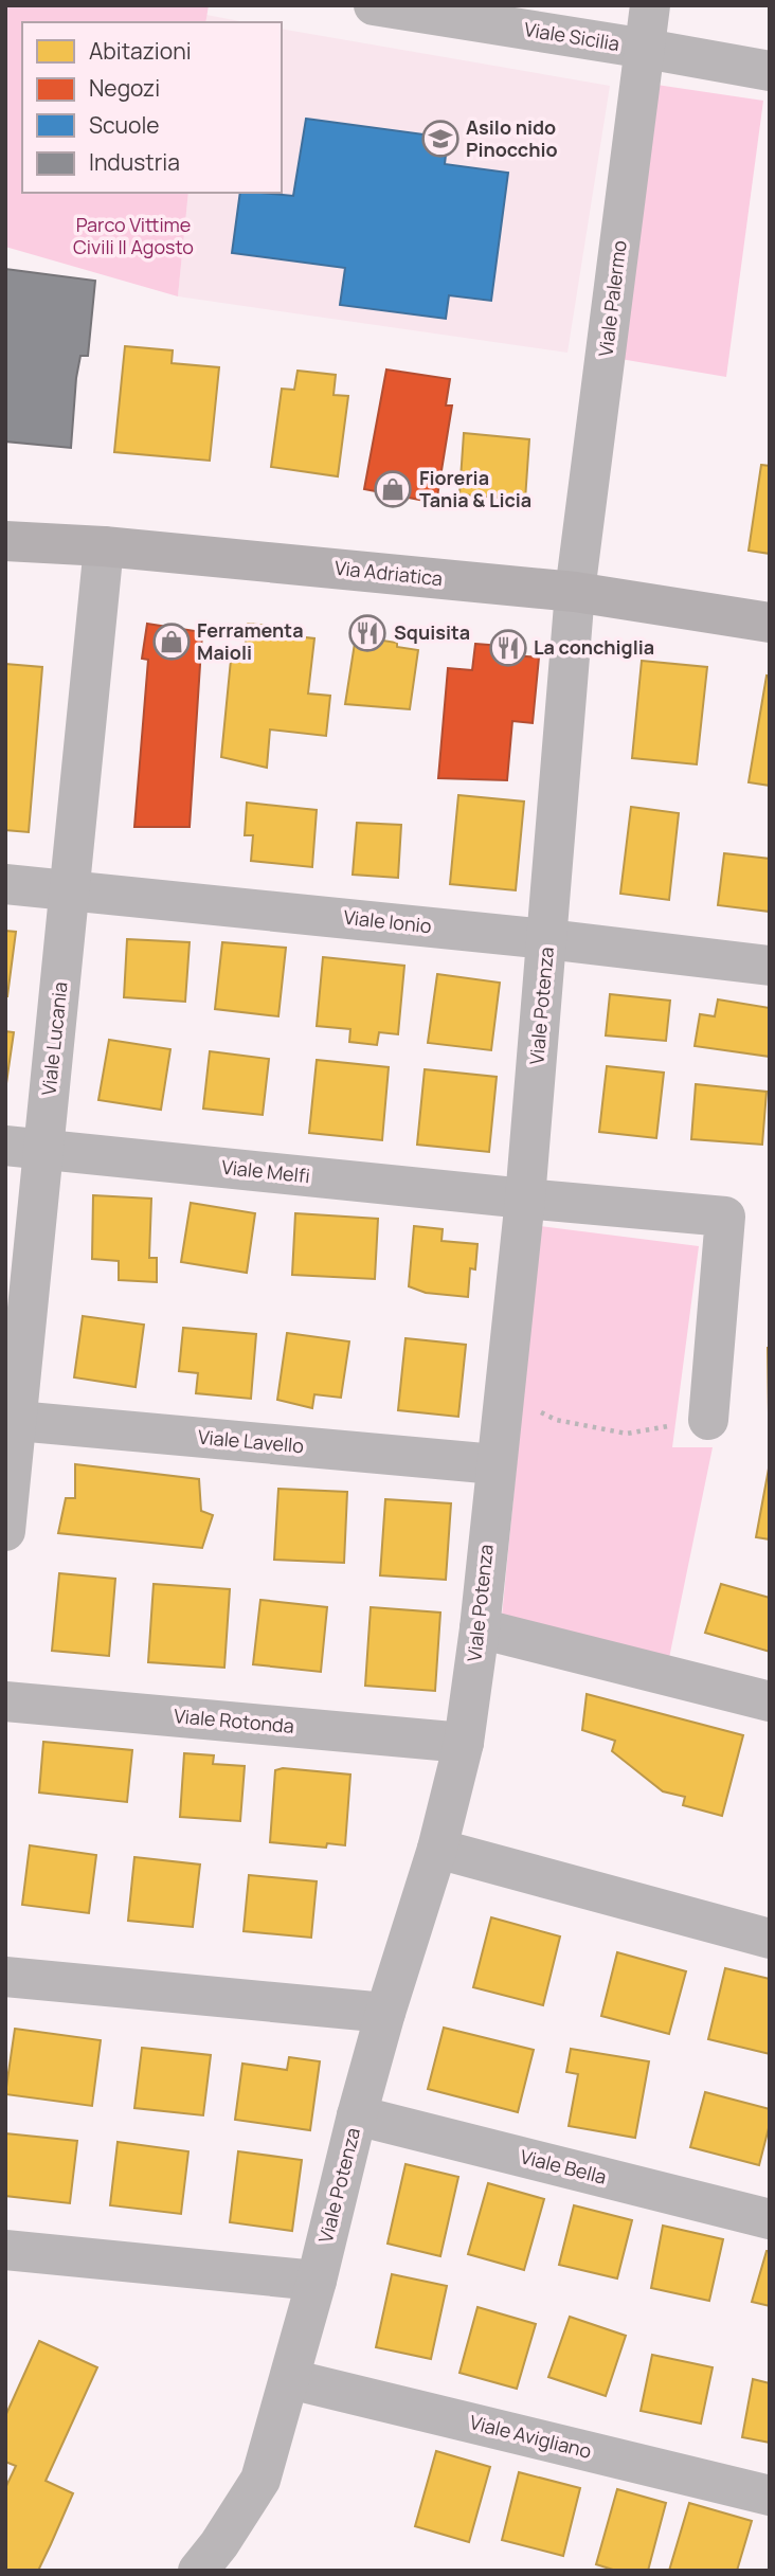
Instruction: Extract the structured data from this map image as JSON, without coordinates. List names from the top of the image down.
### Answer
{
  "streets": {
    "main road": ["Via Adriatica"],
    "street": [
      "Viale Sicilia",
      "Viale Palermo",
      "Viale Ionio",
      "Viale Potenza",
      "Viale Lucania",
      "Viale Melfi",
      "Viale Lavello",
      "Viale Rotonda",
      "Viale Bella",
      "Viale Avigliano"
    ]
  },
  "crossings": [
    ["Viale Sicilia", "Viale Palermo"],
    ["Viale Palermo", "Via Adriatica"],
    ["Viale Palermo", "Viale Potenza"],
    ["Via Adriatica", "Viale Potenza"],
    ["Via Adriatica", "Viale Lucania"],
    ["Viale Ionio", "Viale Potenza"],
    ["Viale Ionio", "Viale Lucania"],
    ["Viale Potenza", "Viale Melfi"],
    ["Viale Potenza", "Viale Lavello"],
    ["Viale Potenza", "Viale Rotonda"],
    ["Viale Potenza", "Viale Bella"],
    ["Viale Potenza", "Viale Avigliano"],
    ["Viale Lucania", "Viale Melfi"],
    ["Viale Lucania", "Viale Lavello"]
  ],
  "parks": ["Parco Vittime Civili II Agosto"],
  "places": {
    "school or university": ["Asilo nido Pinocchio"],
    "shop": ["Fioreria Tania & Licia", "Ferramenta Maioli"],
    "restaurant": ["Squisita", "La conchiglia"]
  },
  "legend": [
    "Abitazioni",
    "Negozi",
    "Scuole",
    "Industria"
  ]
}
